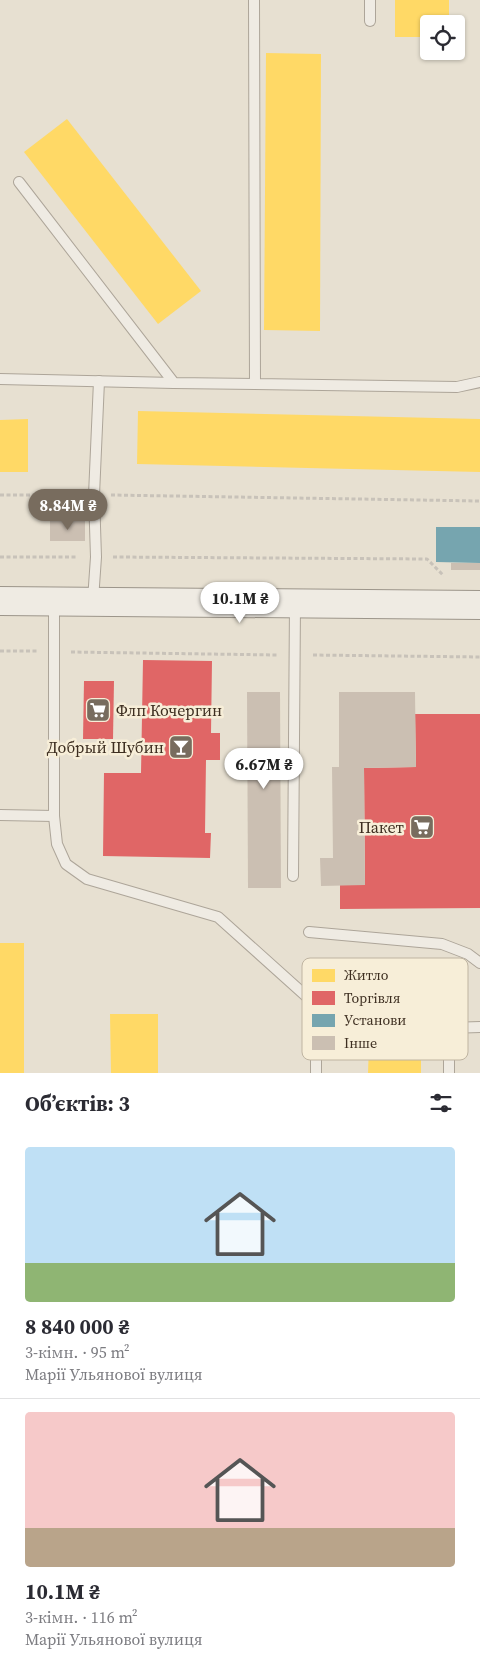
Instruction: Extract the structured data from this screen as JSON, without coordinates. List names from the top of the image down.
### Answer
{
  "places": {
    "supermarket": ["Флп Кочергин", "Пакет"],
    "bar": ["Добрый Шубин"]
  },
  "legend": [
    "Житло",
    "Торгівля",
    "Установи",
    "Інше"
  ],
  "page": {
    "price": ["8.84M ₴", "10.1M ₴", "6.67M ₴"],
    "heading": "Об’єктів: 3",
    "list": [
      {
        "name": "8 840 000 ₴",
        "note": "3-кімн. · 95 m² · Марії Ульянової вулиця"
      },
      {
        "name": "10.1M ₴",
        "note": "3-кімн. · 116 m² · Марії Ульянової вулиця"
      }
    ]
  }
}
